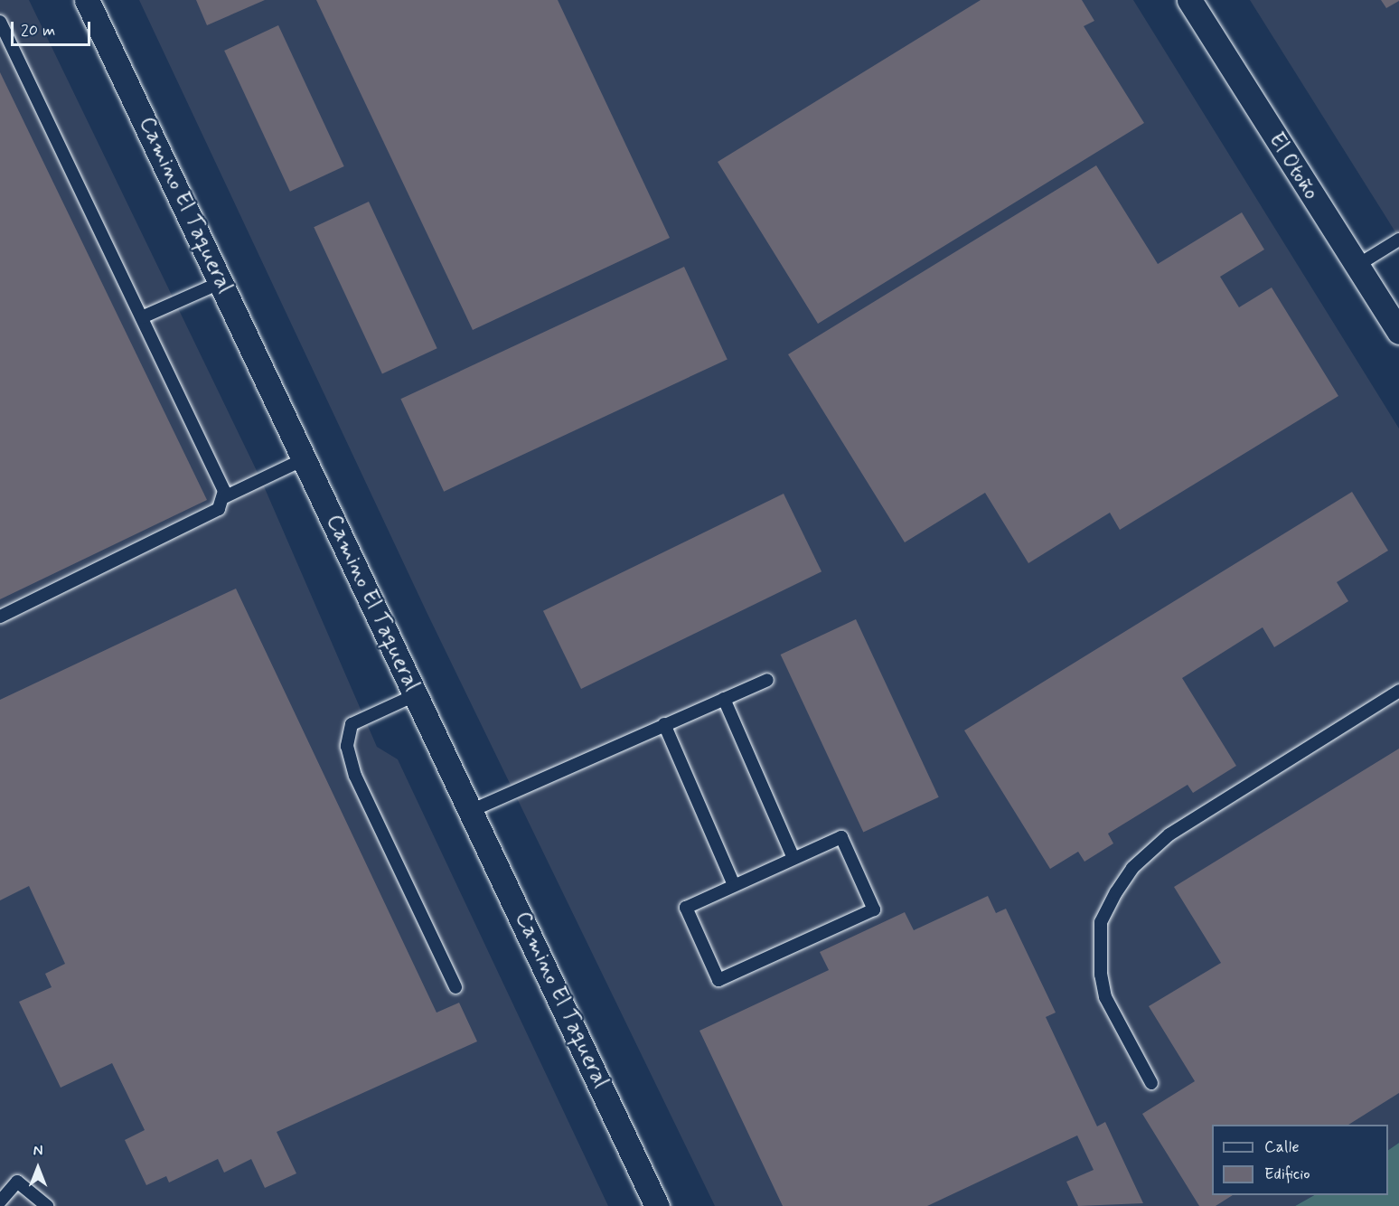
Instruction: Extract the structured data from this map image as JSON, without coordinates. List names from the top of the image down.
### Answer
{
  "streets": {
    "street": ["El Otoño", "Camino El Taqueral"]
  },
  "legend": ["Calle", "Edificio"],
  "scale_bar": "20 m",
  "north": "top"
}
